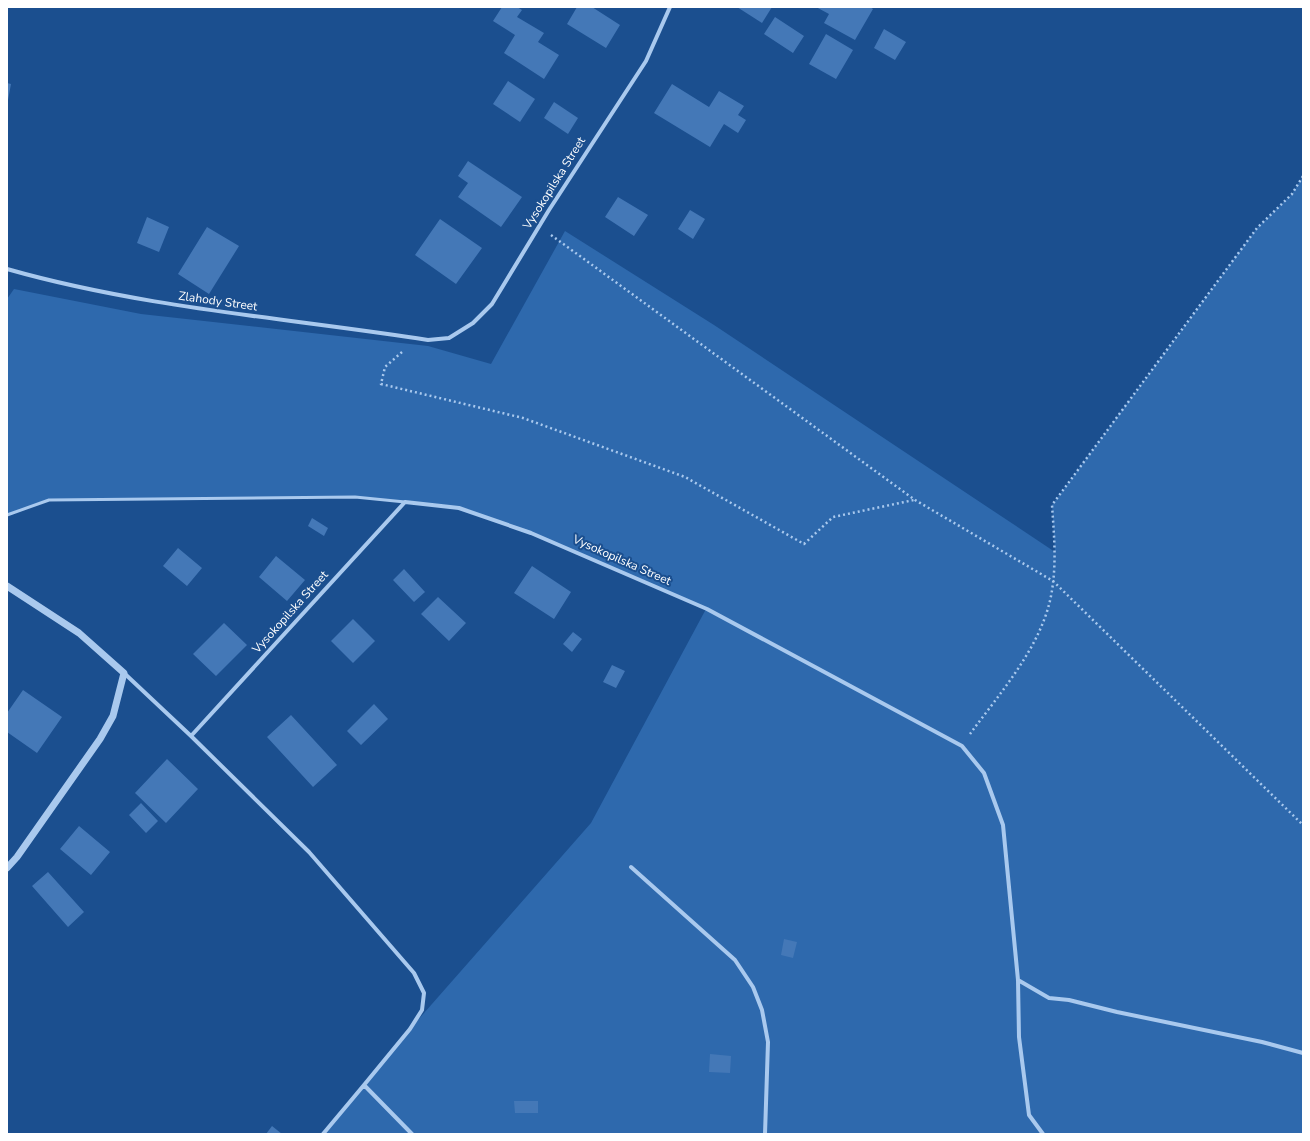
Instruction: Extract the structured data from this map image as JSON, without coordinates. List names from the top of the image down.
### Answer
{
  "streets": {
    "street": ["Vysokopilska Street", "Zlahody Street"]
  },
  "crossings": [
    ["Vysokopilska Street", "Zlahody Street"]
  ]
}
